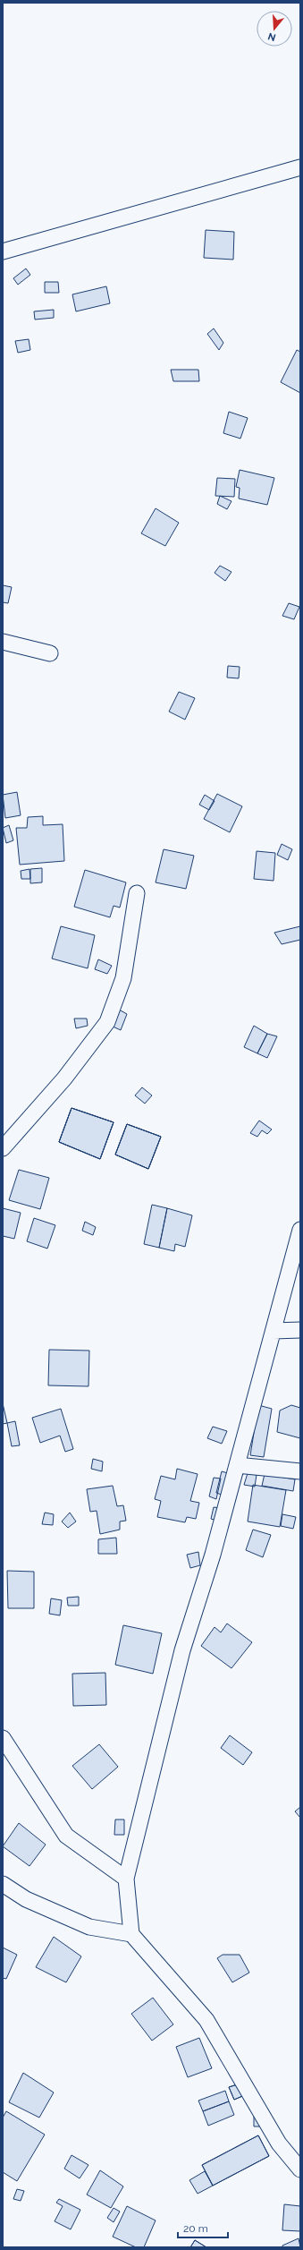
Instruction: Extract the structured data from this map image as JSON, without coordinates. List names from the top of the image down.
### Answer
{
  "scale_bar": "20 m",
  "north": "bottom"
}
